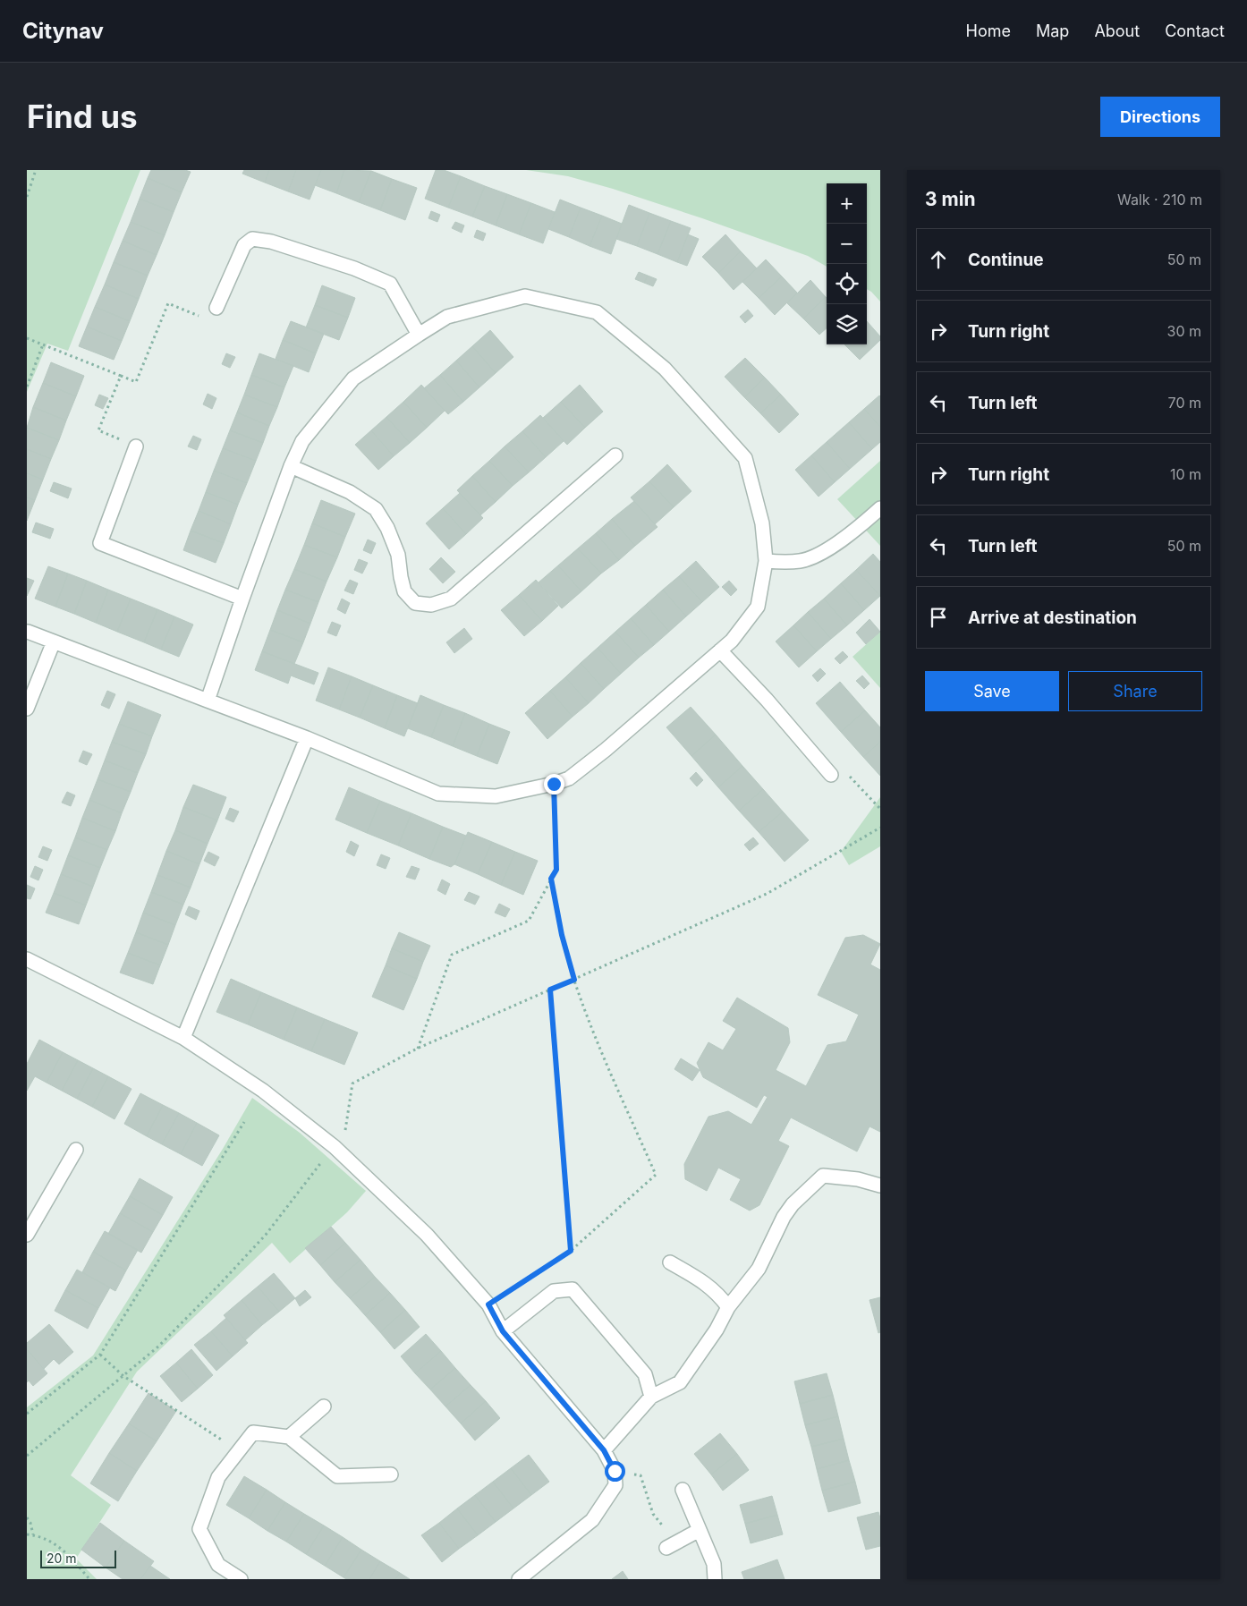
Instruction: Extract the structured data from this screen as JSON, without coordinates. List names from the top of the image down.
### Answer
{
  "scale_bar": "20 m",
  "page": {
    "header": "Citynav",
    "nav": [
      "Home",
      "Map",
      "About",
      "Contact"
    ],
    "buttons": [
      "Directions",
      ["Save", "Share"]
    ],
    "title": "Find us",
    "heading": ["3 min", "Walk · 210 m"],
    "map_buttons": ["+", "−"],
    "list": [
      ["Continue", "50 m"],
      ["Turn right", "30 m"],
      ["Turn left", "70 m"],
      ["Turn right", "10 m"],
      ["Turn left", "50 m"],
      "Arrive at destination"
    ],
    "scale": "20 m"
  }
}
